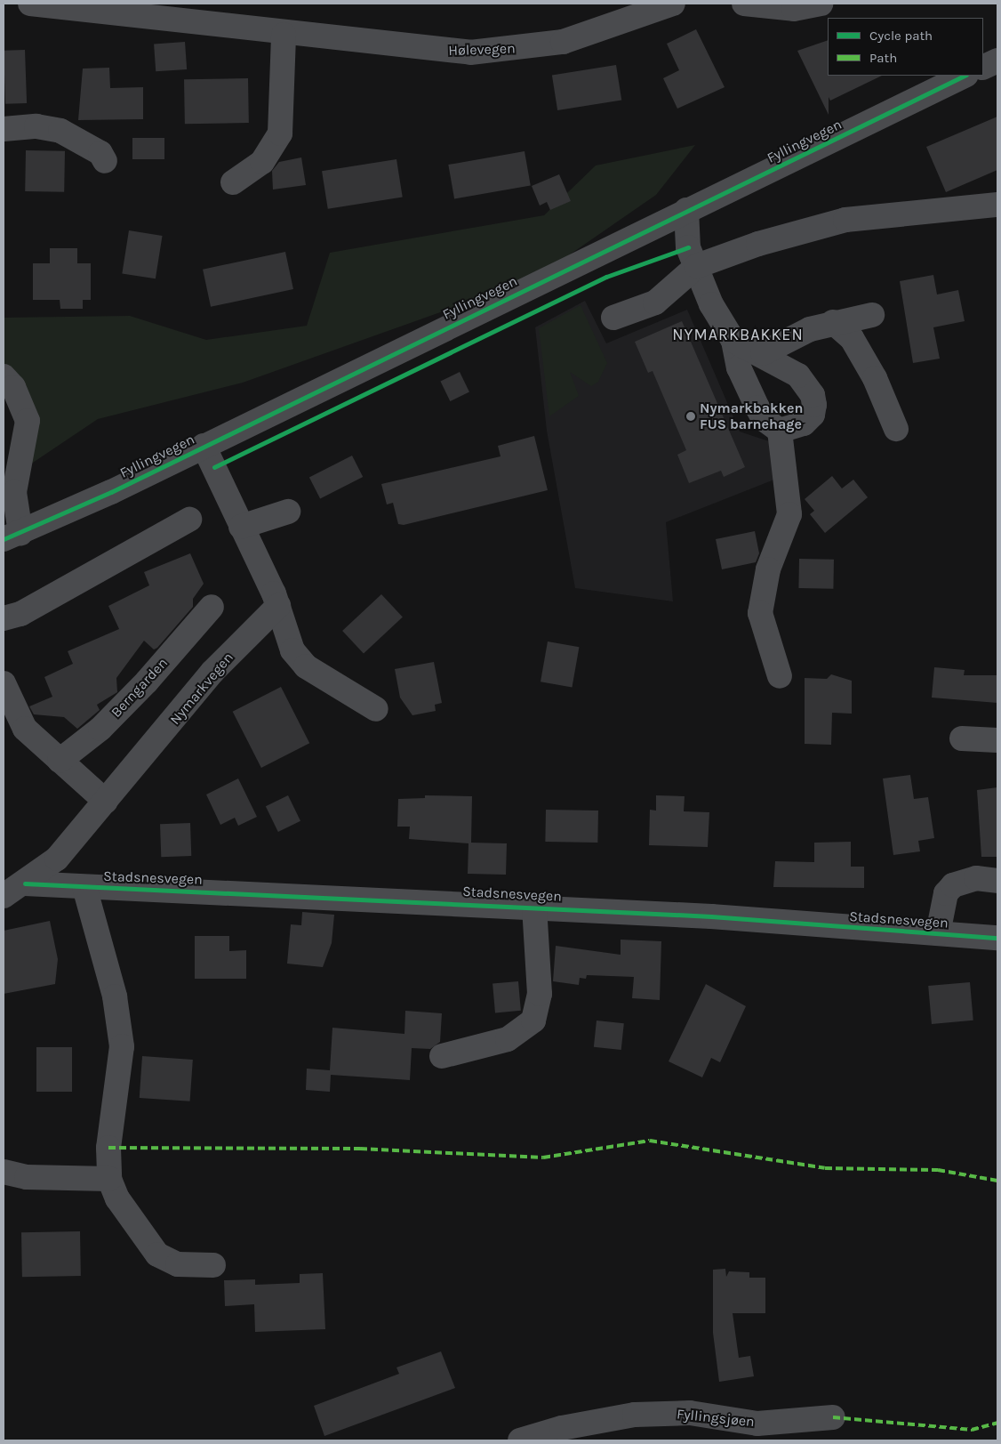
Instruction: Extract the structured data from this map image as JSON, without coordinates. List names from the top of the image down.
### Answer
{
  "streets": {
    "street": [
      "Hølevegen",
      "Fyllingvegen",
      "Berngarden",
      "Nymarkvegen",
      "Stadsnesvegen",
      "Fyllingsjøen"
    ]
  },
  "crossings": [
    ["Nymarkvegen", "Stadsnesvegen"]
  ],
  "districts": ["NYMARKBAKKEN"],
  "places": ["Nymarkbakken FUS barnehage"],
  "legend": ["Cycle path", "Path"]
}
